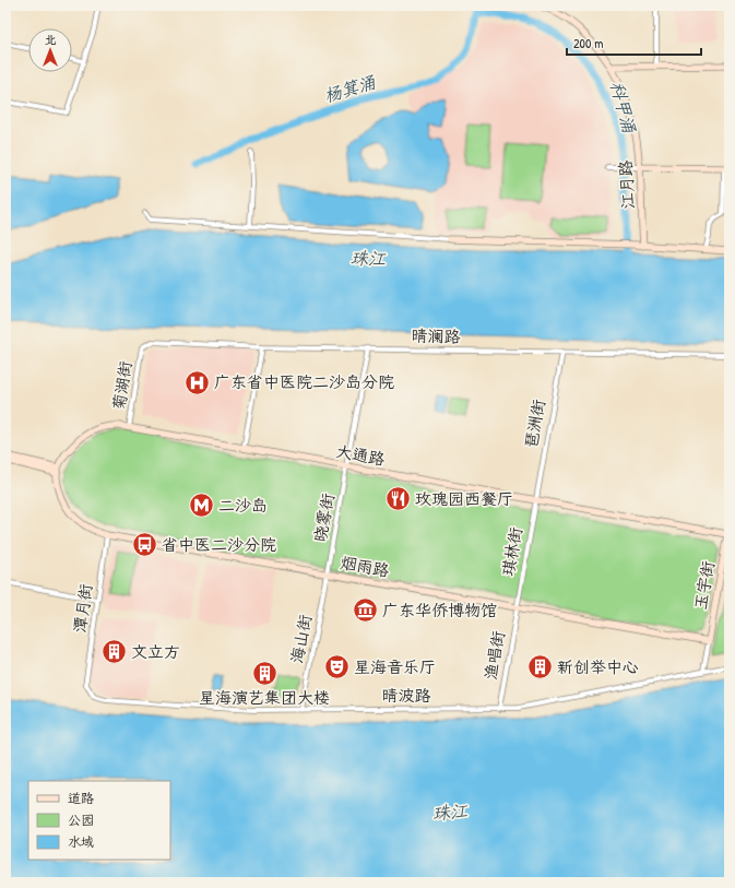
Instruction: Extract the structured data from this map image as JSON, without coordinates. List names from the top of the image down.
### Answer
{
  "streets": {
    "main road": [
      "江月路",
      "大通路",
      "烟雨路",
      "玉宇街"
    ],
    "street": [
      "晴澜路",
      "菊湖街",
      "琶洲街",
      "晓雾街",
      "琪林街",
      "潭月街",
      "海山街",
      "渔唱街",
      "晴波路"
    ]
  },
  "crossings": [
    ["晴澜路", "菊湖街"],
    ["晴澜路", "琶洲街"],
    ["晴澜路", "晓雾街"],
    ["菊湖街", "大通路"],
    ["琶洲街", "大通路"],
    ["琶洲街", "琪林街"],
    ["大通路", "晓雾街"],
    ["大通路", "琪林街"],
    ["大通路", "烟雨路"],
    ["大通路", "玉宇街"],
    ["晓雾街", "烟雨路"],
    ["晓雾街", "海山街"],
    ["琪林街", "烟雨路"],
    ["琪林街", "渔唱街"],
    ["烟雨路", "玉宇街"],
    ["烟雨路", "潭月街"],
    ["烟雨路", "海山街"],
    ["烟雨路", "渔唱街"],
    ["潭月街", "晴波路"],
    ["海山街", "晴波路"],
    ["渔唱街", "晴波路"]
  ],
  "water": ["杨箕涌", "科甲涌", "珠江"],
  "places": {
    "hospital": ["广东省中医院二沙岛分院"],
    "restaurant": ["玫瑰园西餐厅"],
    "metro station": ["二沙岛"],
    "bus stop": ["省中医二沙分院"],
    "museum": ["广东华侨博物馆"],
    "building": ["文立方", "新创举中心", "星海演艺集团大楼"],
    "theatre": ["星海音乐厅"]
  },
  "legend": ["道路", "公园", "水域"],
  "scale_bar": "200 m",
  "north": "top"
}
